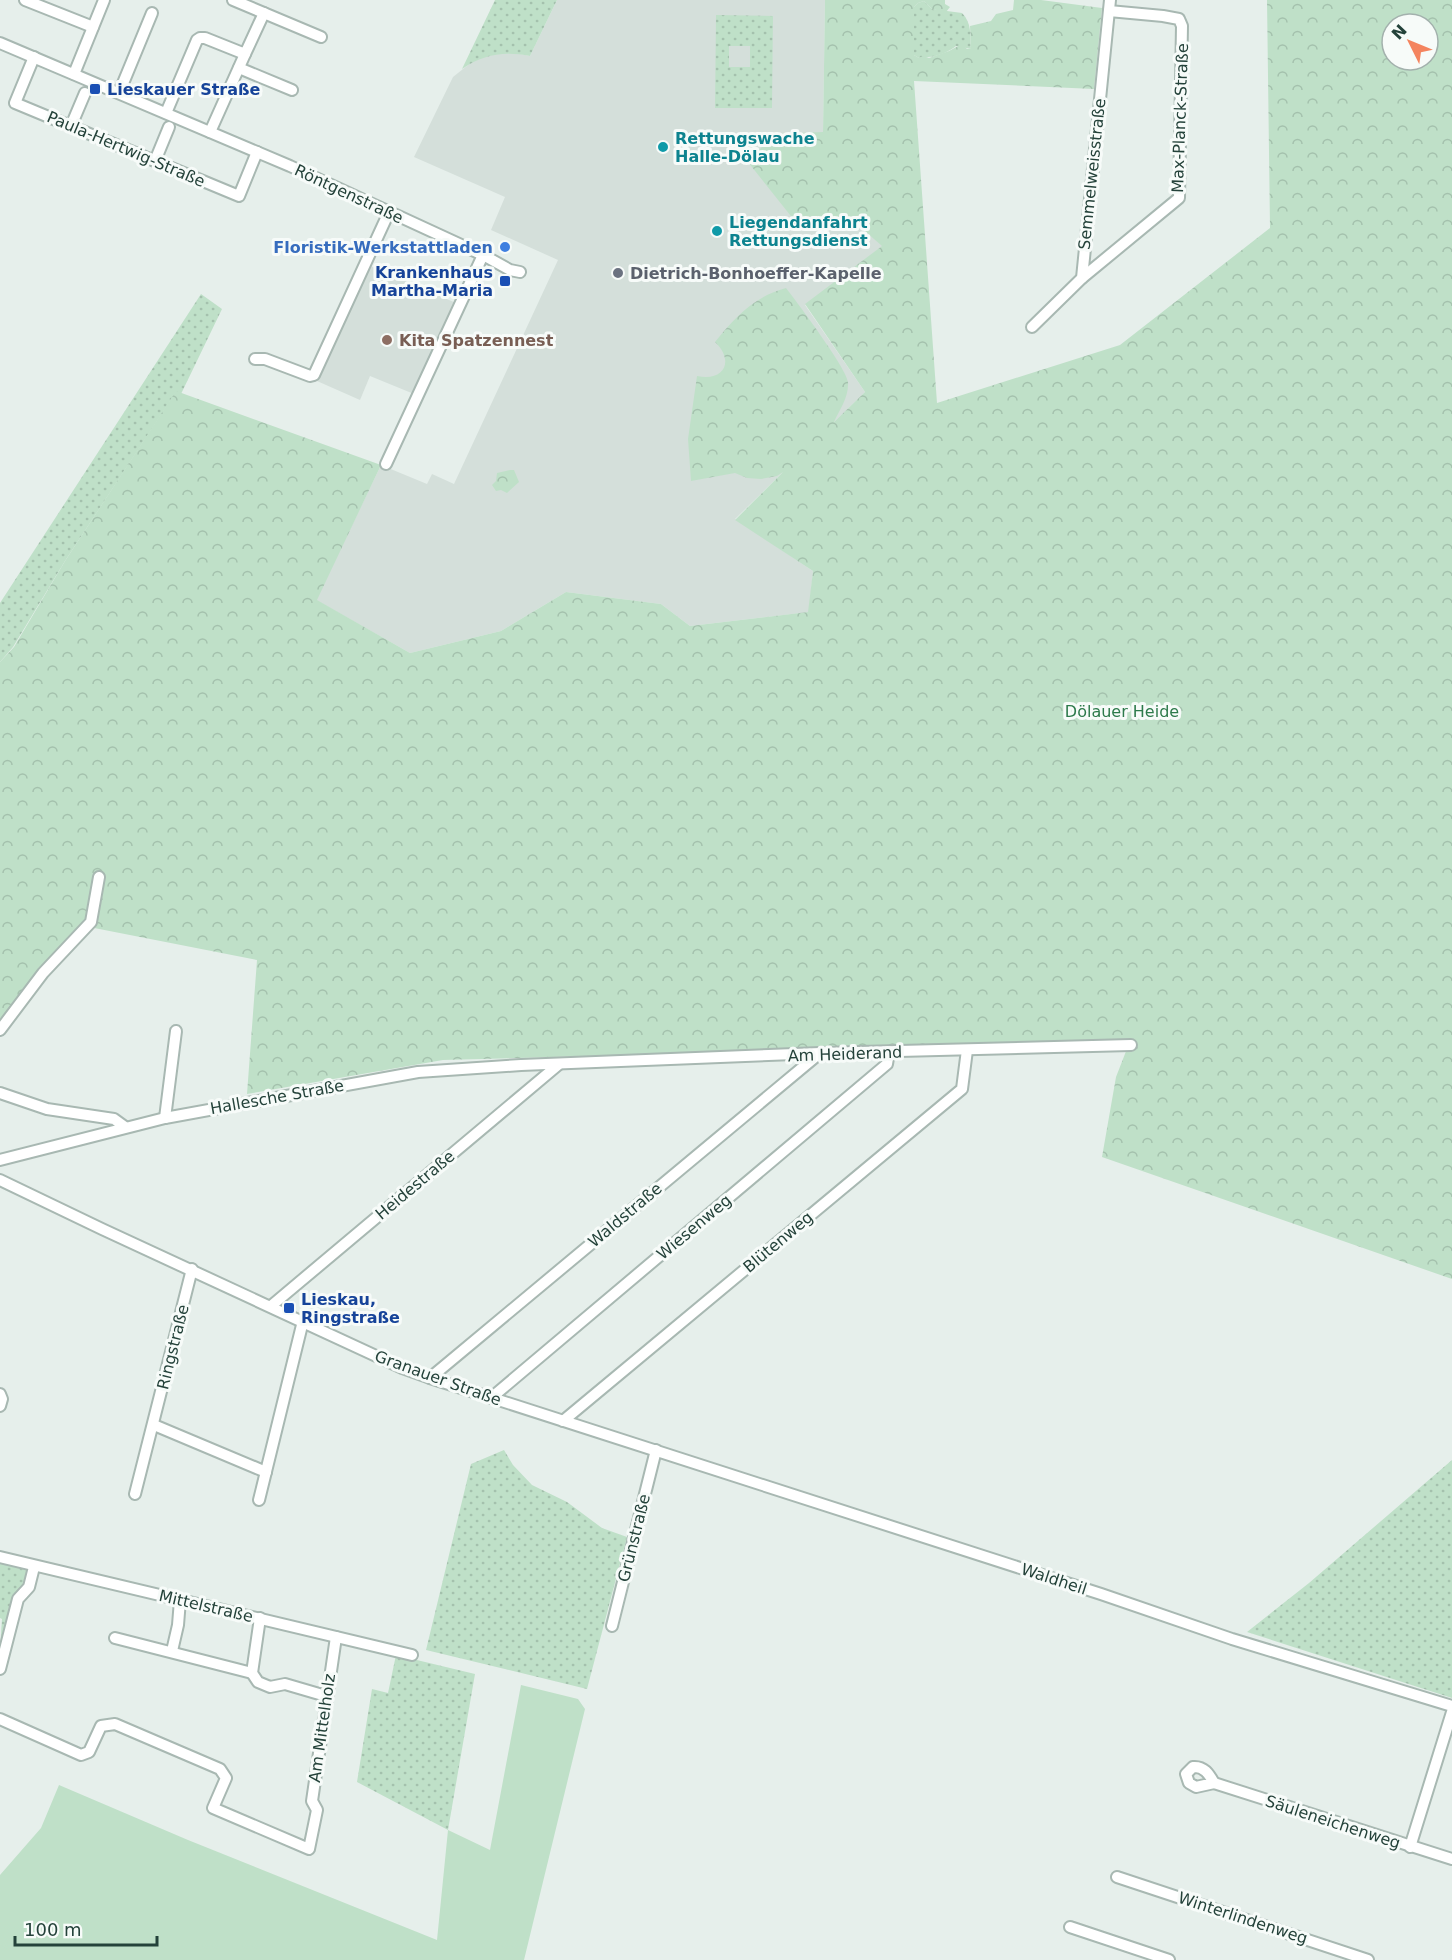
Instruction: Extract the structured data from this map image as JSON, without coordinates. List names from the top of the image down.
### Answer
{
  "streets": {
    "street": [
      "Max-Planck-Straße",
      "Paula-Hertwig-Straße",
      "Semmelweisstraße",
      "Röntgenstraße",
      "Am Heiderand",
      "Hallesche Straße",
      "Heidestraße",
      "Waldstraße",
      "Wiesenweg",
      "Blütenweg",
      "Ringstraße",
      "Granauer Straße",
      "Grünstraße",
      "Waldheil",
      "Mittelstraße",
      "Am Mittelholz",
      "Säuleneichenweg",
      "Winterlindenweg"
    ]
  },
  "crossings": [
    ["Max-Planck-Straße", "Semmelweisstraße"],
    ["Paula-Hertwig-Straße", "Röntgenstraße"],
    ["Am Heiderand", "Hallesche Straße"],
    ["Am Heiderand", "Heidestraße"],
    ["Am Heiderand", "Waldstraße"],
    ["Am Heiderand", "Wiesenweg"],
    ["Am Heiderand", "Blütenweg"],
    ["Hallesche Straße", "Heidestraße"],
    ["Heidestraße", "Granauer Straße"],
    ["Waldstraße", "Granauer Straße"],
    ["Wiesenweg", "Granauer Straße"],
    ["Blütenweg", "Granauer Straße"],
    ["Ringstraße", "Granauer Straße"],
    ["Granauer Straße", "Grünstraße"],
    ["Granauer Straße", "Waldheil"],
    ["Grünstraße", "Waldheil"],
    ["Mittelstraße", "Am Mittelholz"]
  ],
  "parks": ["Dölauer Heide"],
  "places": {
    "transit": ["Lieskauer Straße", "Krankenhaus Martha-Maria", "Lieskau, Ringstraße"],
    "other": [
      "Rettungswache Halle-Dölau",
      "Liegendanfahrt Rettungsdienst",
      "Floristik-Werkstattladen",
      "Dietrich-Bonhoeffer-Kapelle",
      "Kita Spatzennest"
    ]
  },
  "scale_bar": "100 m",
  "north": "top left"
}
